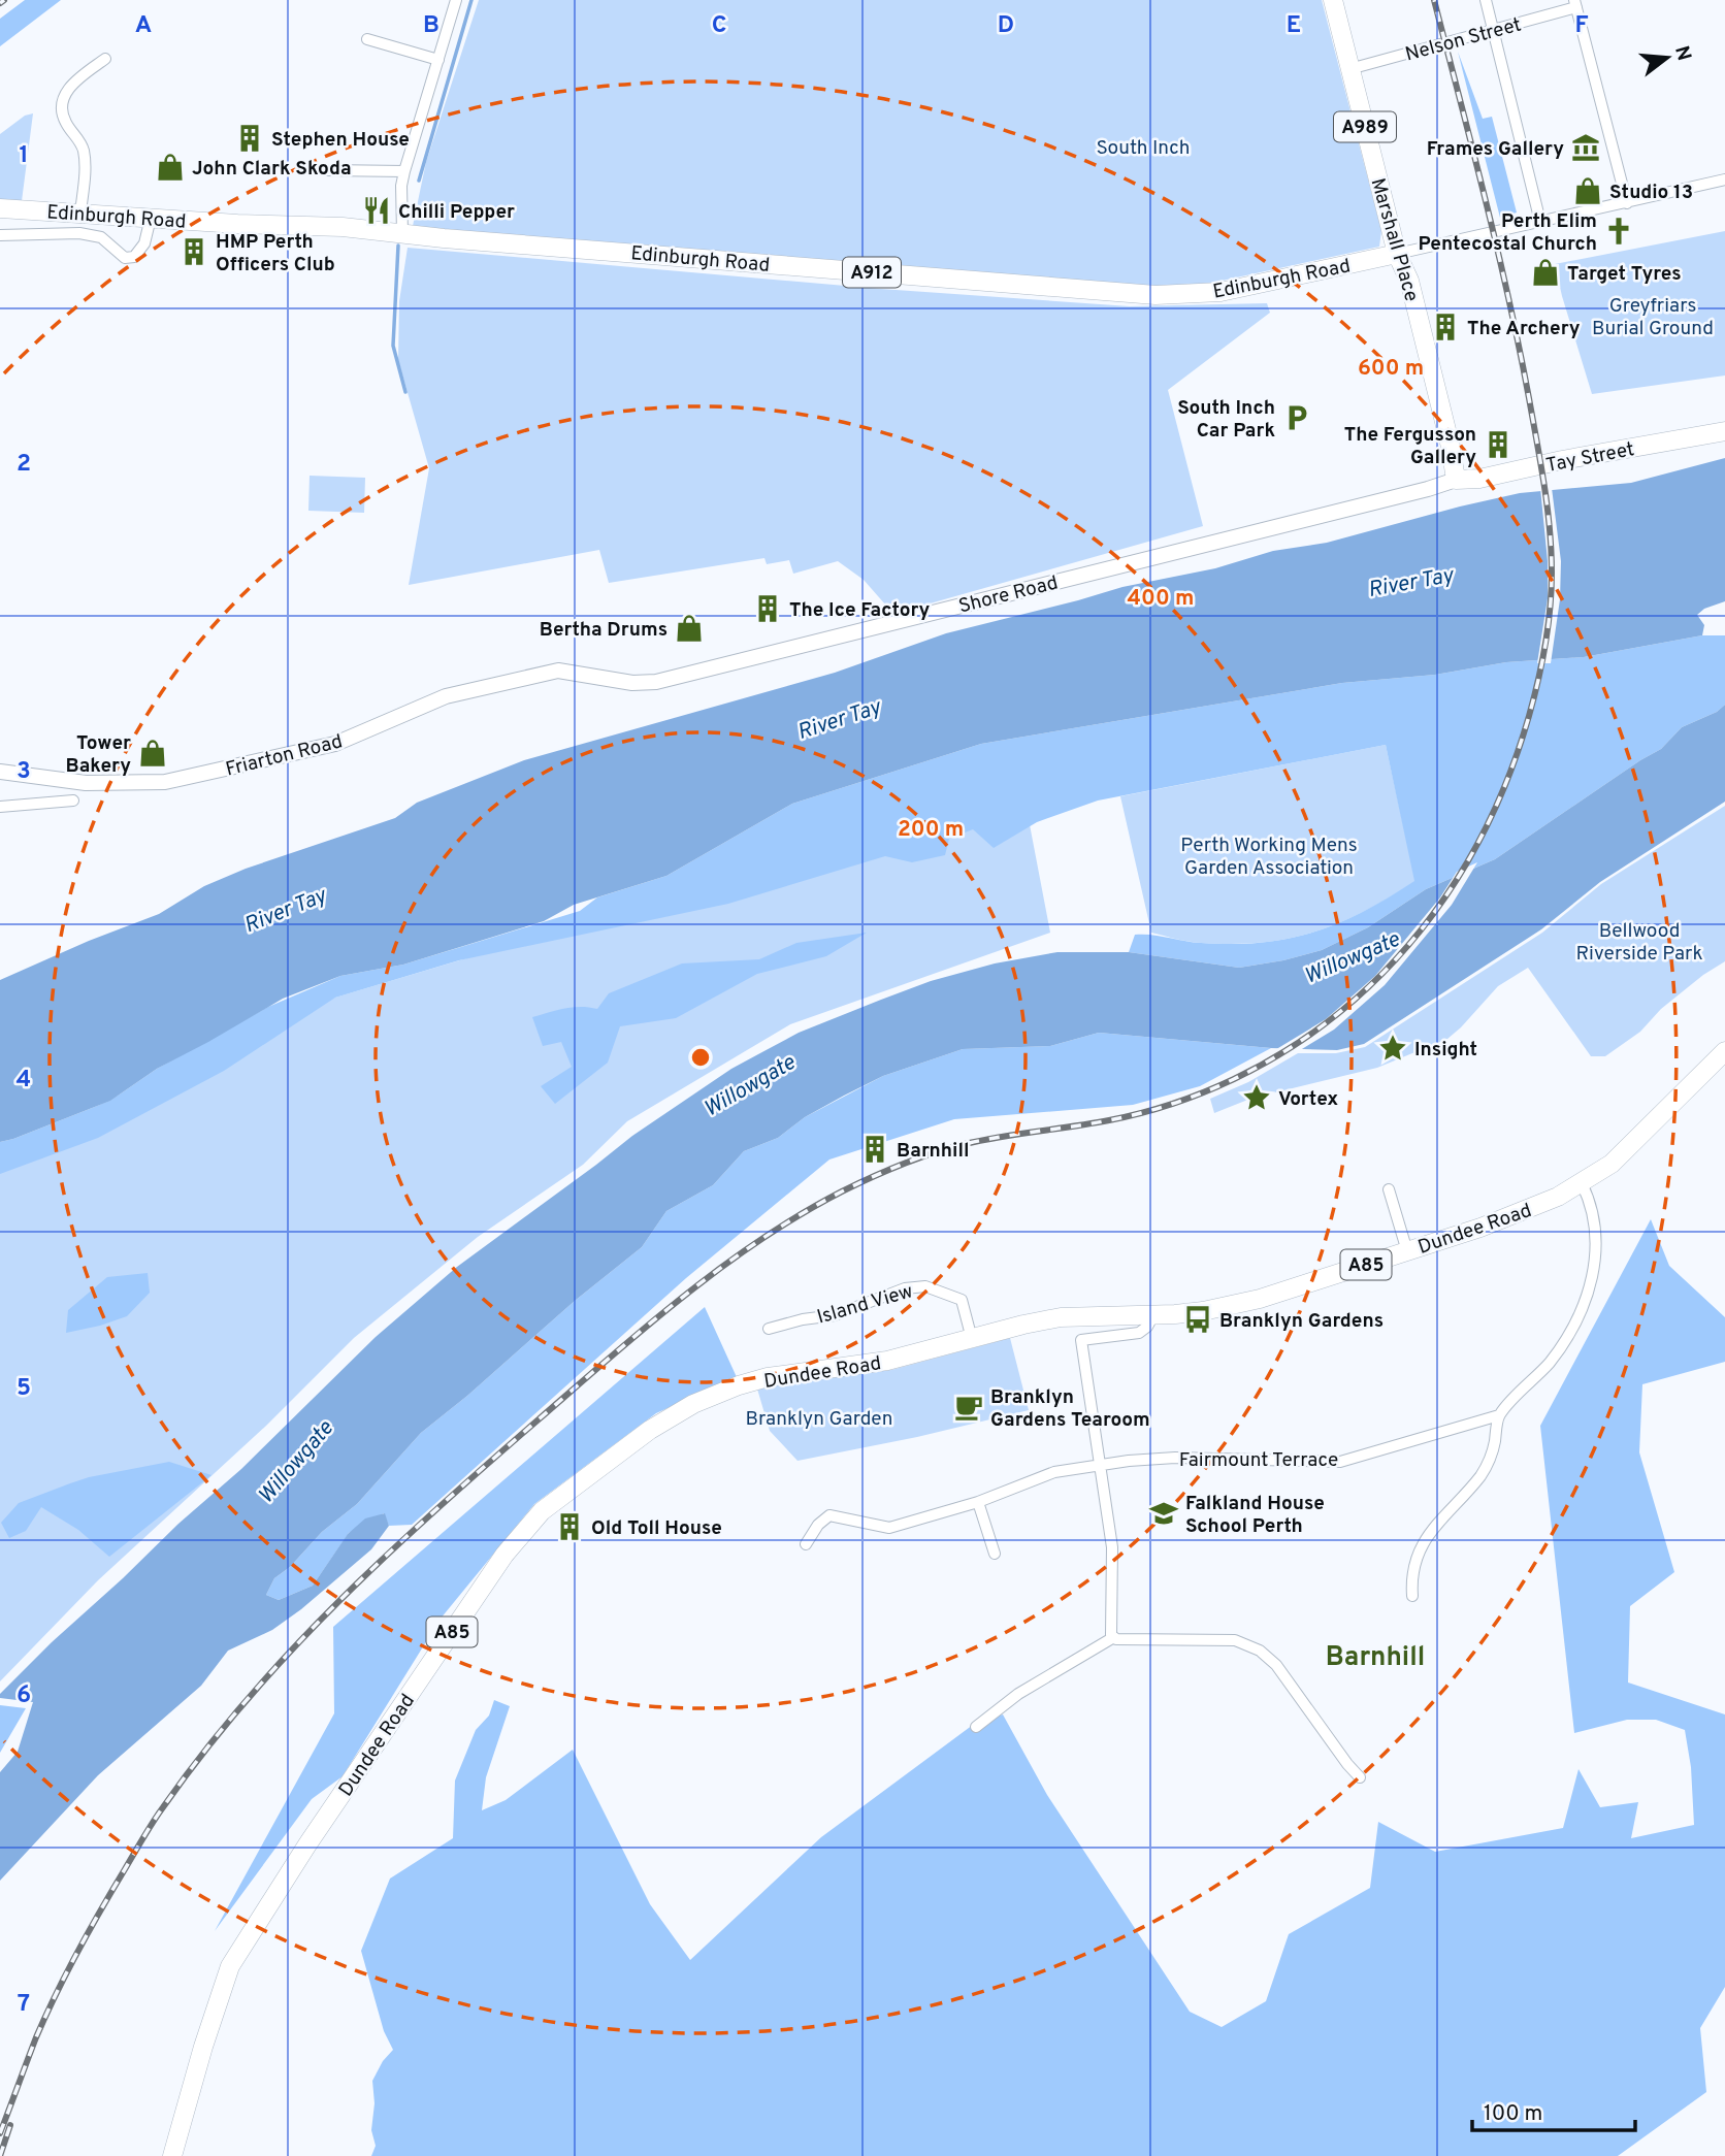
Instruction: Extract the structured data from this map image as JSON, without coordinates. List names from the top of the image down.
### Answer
{
  "streets": {
    "main road": [
      "A989",
      "Edinburgh Road",
      "Marshall Place",
      "A912",
      "Tay Street",
      "Dundee Road",
      "A85"
    ],
    "street": [
      "Nelson Street",
      "Shore Road",
      "Friarton Road",
      "Island View",
      "Fairmount Terrace"
    ]
  },
  "crossings": [
    ["Nelson Street", "Marshall Place"],
    ["Edinburgh Road", "Marshall Place"],
    ["Marshall Place", "Tay Street"],
    ["Marshall Place", "Shore Road"],
    ["Tay Street", "Shore Road"],
    ["Shore Road", "Friarton Road"],
    ["Dundee Road", "Island View"]
  ],
  "districts": ["Barnhill"],
  "water": ["River Tay", "Willowgate"],
  "parks": [
    "South Inch",
    "Greyfriars Burial Ground",
    "Perth Working Mens Garden Association",
    "Bellwood Riverside Park",
    "Branklyn Garden"
  ],
  "places": {
    "building": [
      "Stephen House",
      "HMP Perth Officers Club",
      "The Archery",
      "The Fergusson Gallery",
      "The Ice Factory",
      "Barnhill",
      "Old Toll House"
    ],
    "museum": ["Frames Gallery"],
    "shop": [
      "John Clark Skoda",
      "Studio 13",
      "Target Tyres",
      "Bertha Drums",
      "Tower Bakery"
    ],
    "restaurant": ["Chilli Pepper"],
    "church": ["Perth Elim Pentecostal Church"],
    "parking": ["South Inch Car Park"],
    "place": ["Insight", "Vortex"],
    "bus stop": ["Branklyn Gardens"],
    "cafe": ["Branklyn Gardens Tearoom"],
    "school or university": ["Falkland House School Perth"]
  },
  "scale_bar": "100 m",
  "north": "right",
  "grid": {
    "columns": [
      "A",
      "B",
      "C",
      "D",
      "E",
      "F"
    ],
    "rows": [
      "1",
      "2",
      "3",
      "4",
      "5",
      "6",
      "7"
    ]
  },
  "rings": ["600 m", "400 m", "200 m"]
}
